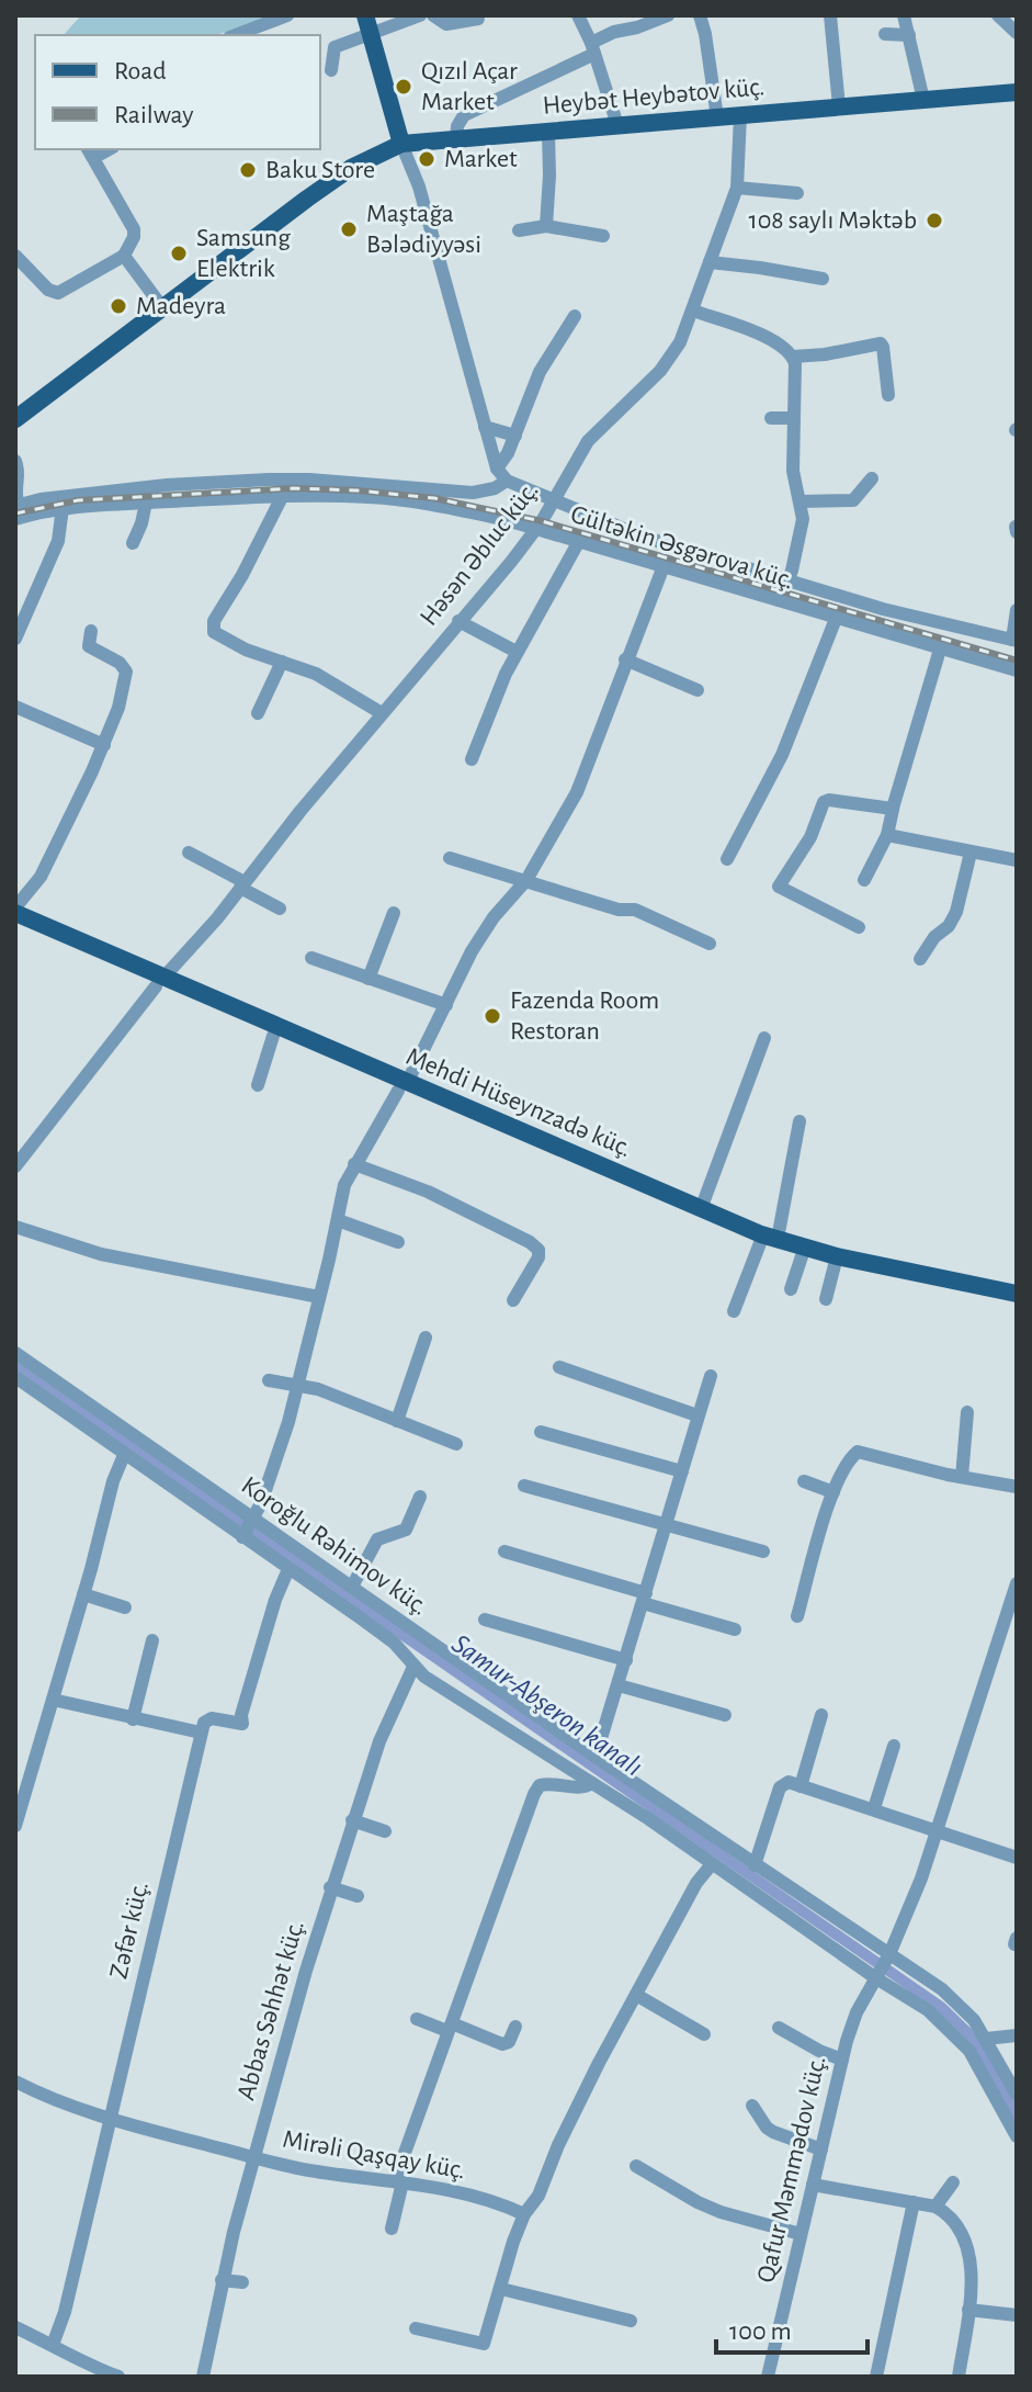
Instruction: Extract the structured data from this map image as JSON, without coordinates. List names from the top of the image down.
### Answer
{
  "streets": {
    "main road": ["Heybət Heybətov küç.", "Mehdi Hüseynzadə küç."],
    "street": [
      "Gültəkin Əsgərova küç.",
      "Həsən Əbluc küç.",
      "Koroğlu Rəhimov küç.",
      "Zəfər küç.",
      "Abbas Səhhət küç.",
      "Mirəli Qaşqay küç.",
      "Qafur Məmmədov küç."
    ]
  },
  "crossings": [
    ["Heybət Heybətov küç.", "Həsən Əbluc küç."],
    ["Gültəkin Əsgərova küç.", "Həsən Əbluc küç."],
    ["Həsən Əbluc küç.", "Mehdi Hüseynzadə küç."],
    ["Koroğlu Rəhimov küç.", "Abbas Səhhət küç."],
    ["Koroğlu Rəhimov küç.", "Qafur Məmmədov küç."],
    ["Zəfər küç.", "Mirəli Qaşqay küç."],
    ["Abbas Səhhət küç.", "Mirəli Qaşqay küç."]
  ],
  "water": ["Samur-Abşeron kanalı"],
  "places": [
    "Qızıl Açar Market",
    "Market",
    "Baku Store",
    "108 saylı Məktəb",
    "Maştağa Bələdiyyəsi",
    "Samsung Elektrik",
    "Madeyra",
    "Fazenda Room Restoran"
  ],
  "legend": ["Road", "Railway"],
  "scale_bar": "100 m"
}
